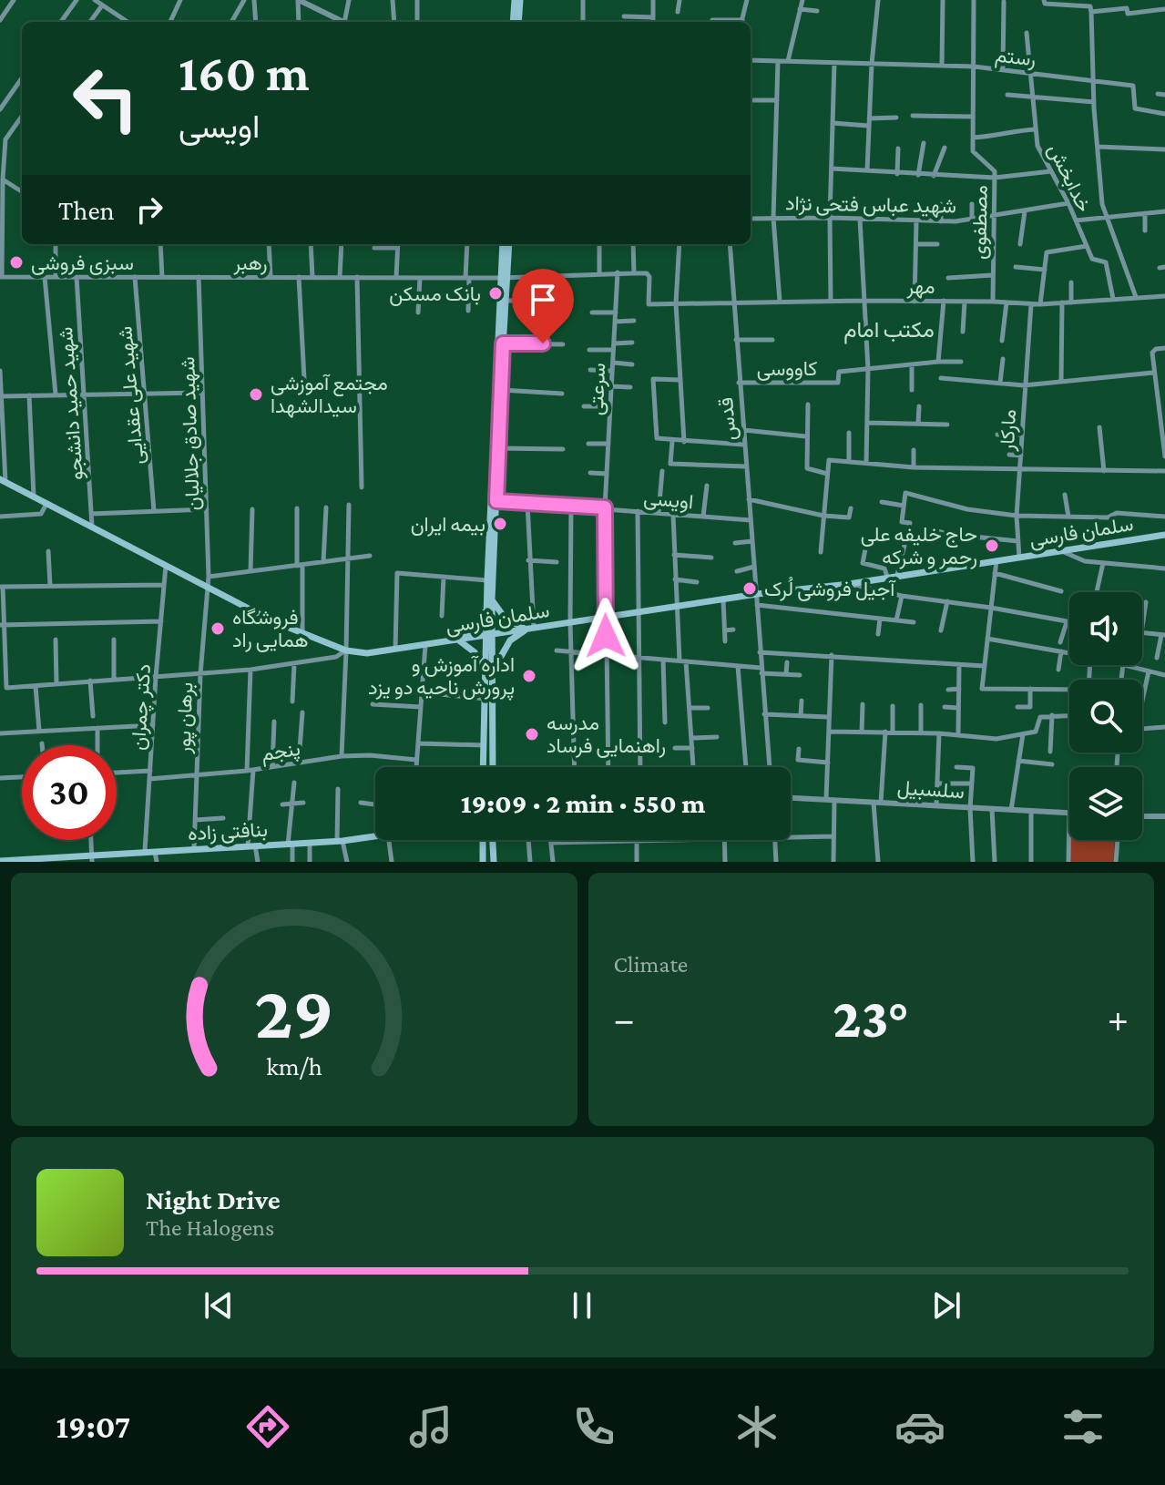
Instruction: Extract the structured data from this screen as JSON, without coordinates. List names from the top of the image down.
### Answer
{
  "streets": {
    "main road": ["سلمان فارسی", "بنافتی زاده"],
    "street": [
      "رستم",
      "خدابخش",
      "شهید عباس فتحی نژاد",
      "مصطفوی",
      "رهبر",
      "مهر",
      "کاووسی",
      "سرعتی",
      "شهید علی عقدایی",
      "شهید حمید دانشجو",
      "قدس",
      "مارکار",
      "شهید صادق جلالیان",
      "اویسی",
      "دکتر چمران",
      "برهان پور",
      "پنجم",
      "سلسبیل"
    ]
  },
  "crossings": [
    ["رستم", "خدابخش"],
    ["خدابخش", "شهید عباس فتحی نژاد"],
    ["خدابخش", "مهر"],
    ["شهید عباس فتحی نژاد", "مصطفوی"],
    ["مصطفوی", "مهر"],
    ["رهبر", "مهر"],
    ["رهبر", "سرعتی"],
    ["رهبر", "شهید علی عقدایی"],
    ["رهبر", "شهید حمید دانشجو"],
    ["رهبر", "شهید صادق جلالیان"],
    ["مهر", "قدس"],
    ["مهر", "مارکار"],
    ["کاووسی", "قدس"],
    ["سرعتی", "اویسی"],
    ["سرعتی", "سلمان فارسی"],
    ["شهید حمید دانشجو", "سلمان فارسی"],
    ["قدس", "اویسی"],
    ["قدس", "سلمان فارسی"],
    ["مارکار", "سلمان فارسی"],
    ["شهید صادق جلالیان", "سلمان فارسی"],
    ["شهید صادق جلالیان", "برهان پور"],
    ["سلمان فارسی", "دکتر چمران"],
    ["سلمان فارسی", "برهان پور"],
    ["دکتر چمران", "پنجم"],
    ["دکتر چمران", "بنافتی زاده"],
    ["برهان پور", "پنجم"],
    ["برهان پور", "بنافتی زاده"]
  ],
  "districts": ["مکتب امام"],
  "places": [
    "سبزی فروشی",
    "بانک مسکن",
    "مجتمع آموزشی سیدالشهدا",
    "بیمه ایران",
    "حاج خلیفه علی رحمر و شرکه",
    "آجیل فروشی لُرک",
    "فروشگاه همایی راد",
    "اداره آموزش و پرورش ناحیه دو یزد",
    "مدرسه راهنمایی فرساد"
  ],
  "page": {
    "turn": ["160 m", "اویسی"],
    "then": "Then",
    "limit": "30",
    "trip": "19:09 · 2 min · 550 m",
    "tile": "Climate",
    "heat": ["−", "23°", "+"],
    "song": ["Night Drive", "The Halogens"],
    "tabs": "19:07",
    "gauge": ["29", "km/h"]
  }
}
